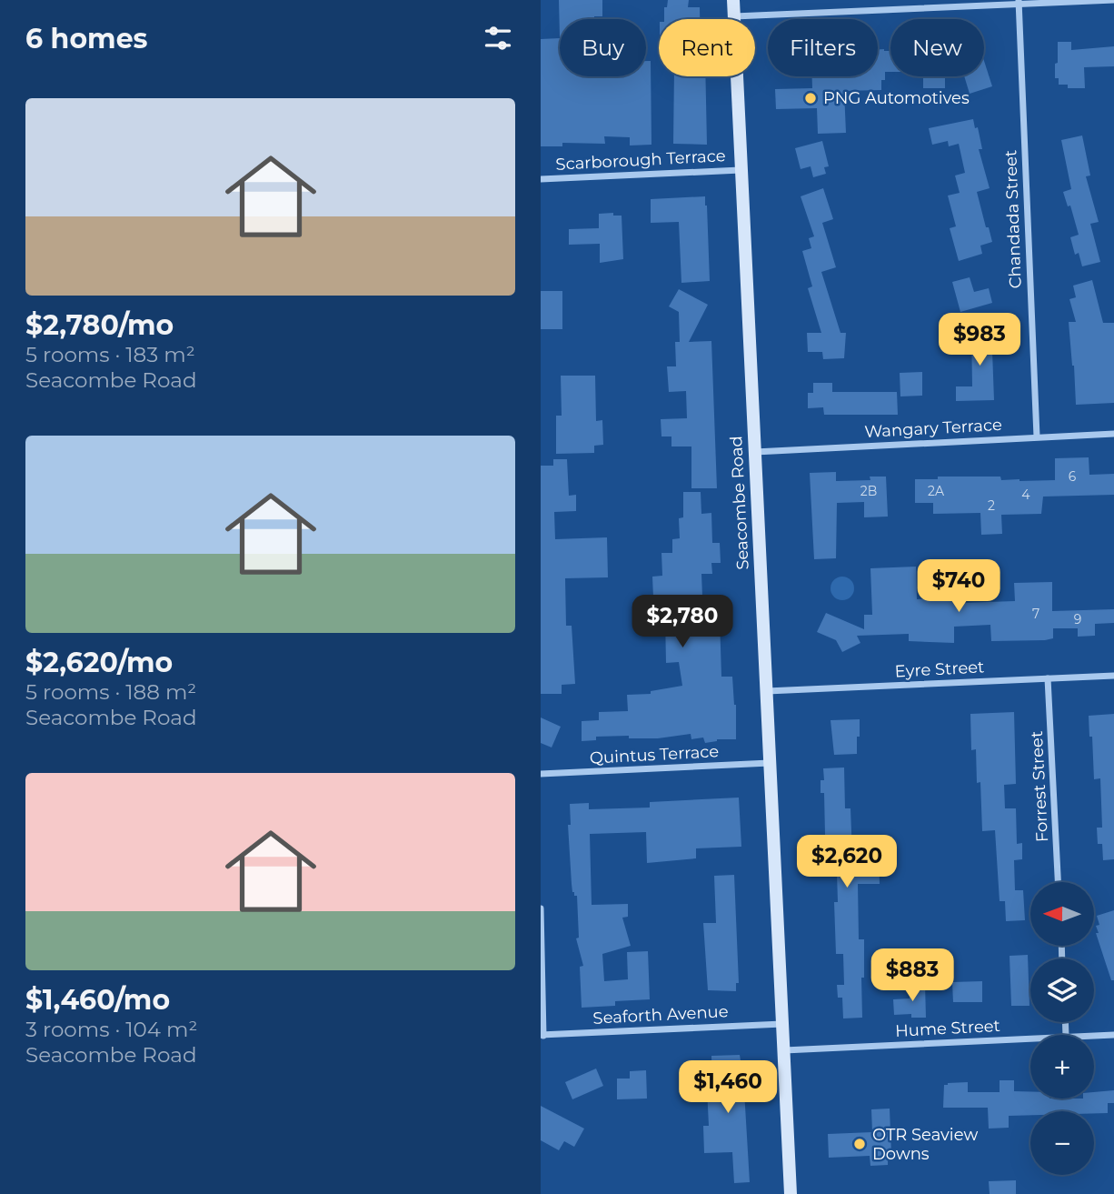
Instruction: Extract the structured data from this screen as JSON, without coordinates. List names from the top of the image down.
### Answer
{
  "streets": {
    "main road": ["Seacombe Road"],
    "street": [
      "Scarborough Terrace",
      "Chandada Street",
      "Wangary Terrace",
      "Eyre Street",
      "Quintus Terrace",
      "Forrest Street",
      "Seaforth Avenue",
      "Hume Street"
    ]
  },
  "crossings": [
    ["Scarborough Terrace", "Seacombe Road"],
    ["Chandada Street", "Wangary Terrace"],
    ["Wangary Terrace", "Seacombe Road"],
    ["Seacombe Road", "Eyre Street"],
    ["Seacombe Road", "Quintus Terrace"],
    ["Seacombe Road", "Seaforth Avenue"],
    ["Seacombe Road", "Hume Street"],
    ["Eyre Street", "Forrest Street"]
  ],
  "places": ["PNG Automotives", "OTR Seaview Downs"],
  "house_numbers": [
    "6",
    "2B",
    "2A",
    "4",
    "2",
    "7",
    "9"
  ],
  "north": "left",
  "page": {
    "heading": "6 homes",
    "chip": [
      "Buy",
      "Rent",
      "Filters",
      "New"
    ],
    "list": [
      {
        "name": "$2,780/mo",
        "note": "5 rooms · 183 m² · Seacombe Road"
      },
      {
        "name": "$2,620/mo",
        "note": "5 rooms · 188 m² · Seacombe Road"
      },
      {
        "name": "$1,460/mo",
        "note": "3 rooms · 104 m² · Seacombe Road"
      }
    ],
    "price": [
      "$983",
      "$740",
      "$2,780",
      "$2,620",
      "$883",
      "$1,460"
    ],
    "map_buttons": ["+", "−"]
  }
}
